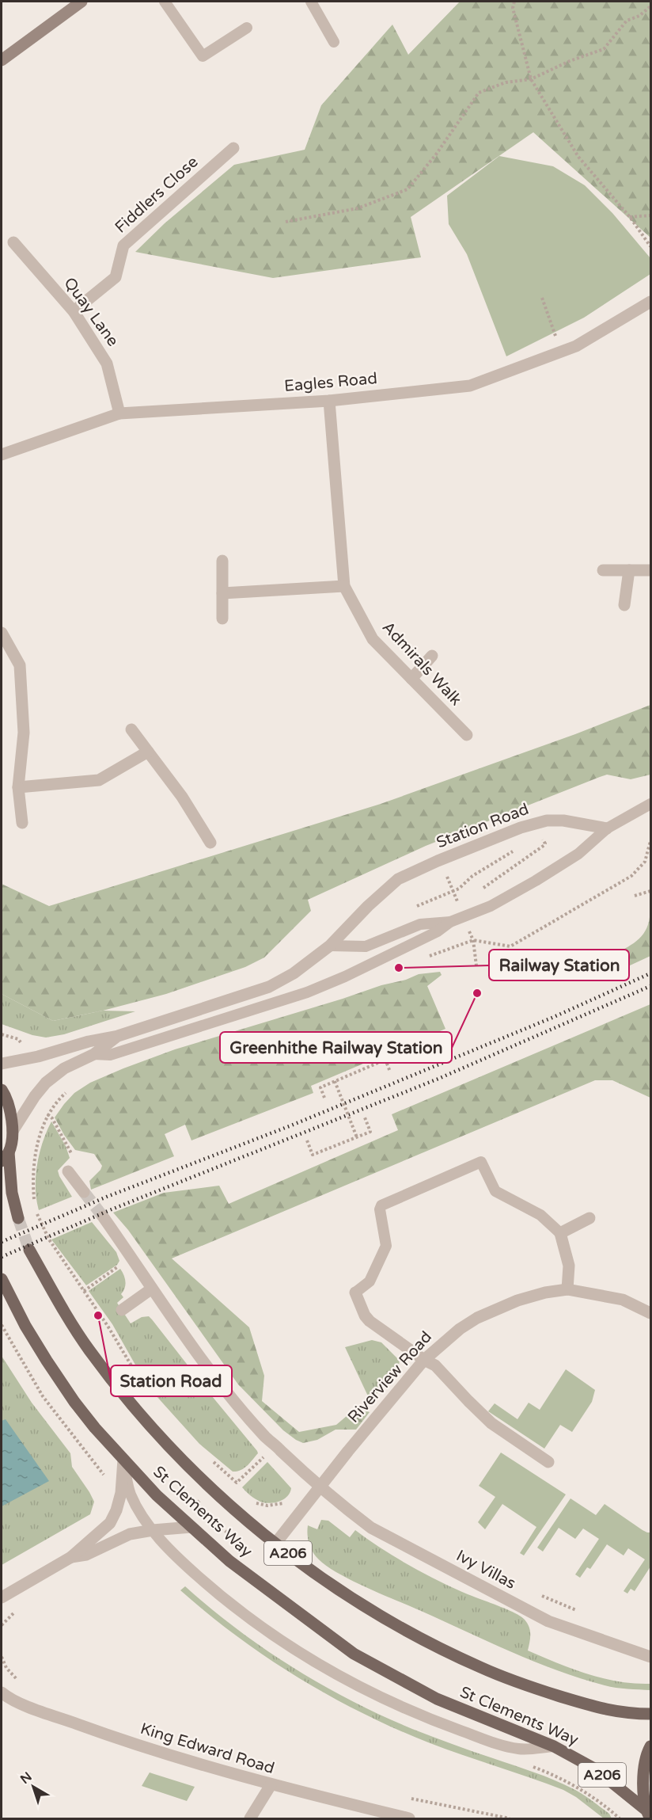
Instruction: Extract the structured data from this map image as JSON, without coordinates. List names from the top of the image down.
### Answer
{
  "streets": {
    "main road": ["St Clements Way", "A206"],
    "street": [
      "Fiddlers Close",
      "Quay Lane",
      "Eagles Road",
      "Admirals Walk",
      "Station Road",
      "Riverview Road",
      "Ivy Villas",
      "King Edward Road"
    ]
  },
  "crossings": [
    ["Fiddlers Close", "Quay Lane"],
    ["Quay Lane", "Eagles Road"],
    ["Eagles Road", "Admirals Walk"],
    ["Riverview Road", "St Clements Way"],
    ["Riverview Road", "Ivy Villas"]
  ],
  "places": ["Railway Station", "Greenhithe Railway Station", "Station Road"],
  "north": "top left"
}
